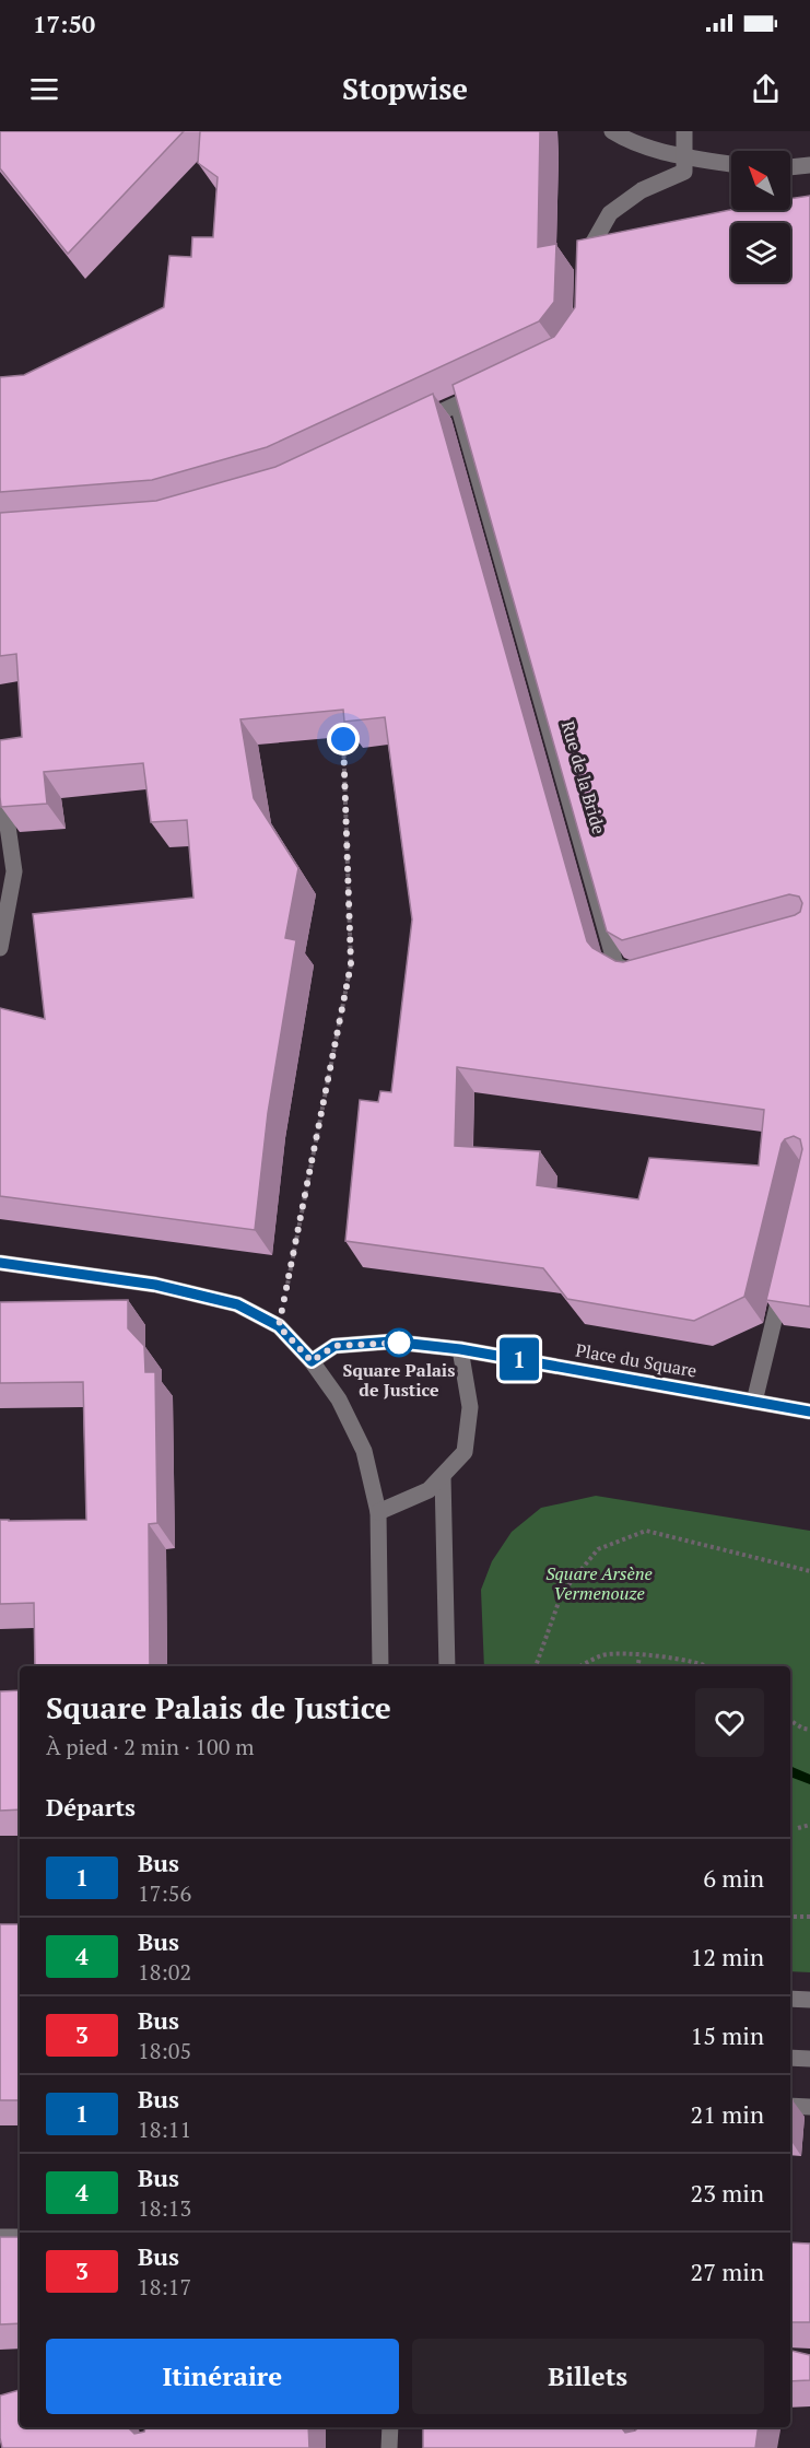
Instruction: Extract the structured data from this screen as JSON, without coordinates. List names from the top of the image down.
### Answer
{
  "streets": {
    "street": ["Rue de la Bride", "Place du Square"]
  },
  "parks": ["Square Arsène Vermenouze"],
  "places": ["Square Palais de Justice"],
  "lines": ["bus line 1"],
  "north": "top left",
  "page": {
    "status": "17:50",
    "header": "Stopwise",
    "on_map": "1",
    "heading": [
      ["Square Palais de Justice", "À pied · 2 min · 100 m"],
      "Départs"
    ],
    "list": [
      {
        "mark": "1",
        "name": "Bus",
        "note": "17:56",
        "value": "6 min"
      },
      {
        "mark": "4",
        "name": "Bus",
        "note": "18:02",
        "value": "12 min"
      },
      {
        "mark": "3",
        "name": "Bus",
        "note": "18:05",
        "value": "15 min"
      },
      {
        "mark": "1",
        "name": "Bus",
        "note": "18:11",
        "value": "21 min"
      },
      {
        "mark": "4",
        "name": "Bus",
        "note": "18:13",
        "value": "23 min"
      },
      {
        "mark": "3",
        "name": "Bus",
        "note": "18:17",
        "value": "27 min"
      }
    ],
    "buttons": ["Itinéraire", "Billets"]
  }
}
